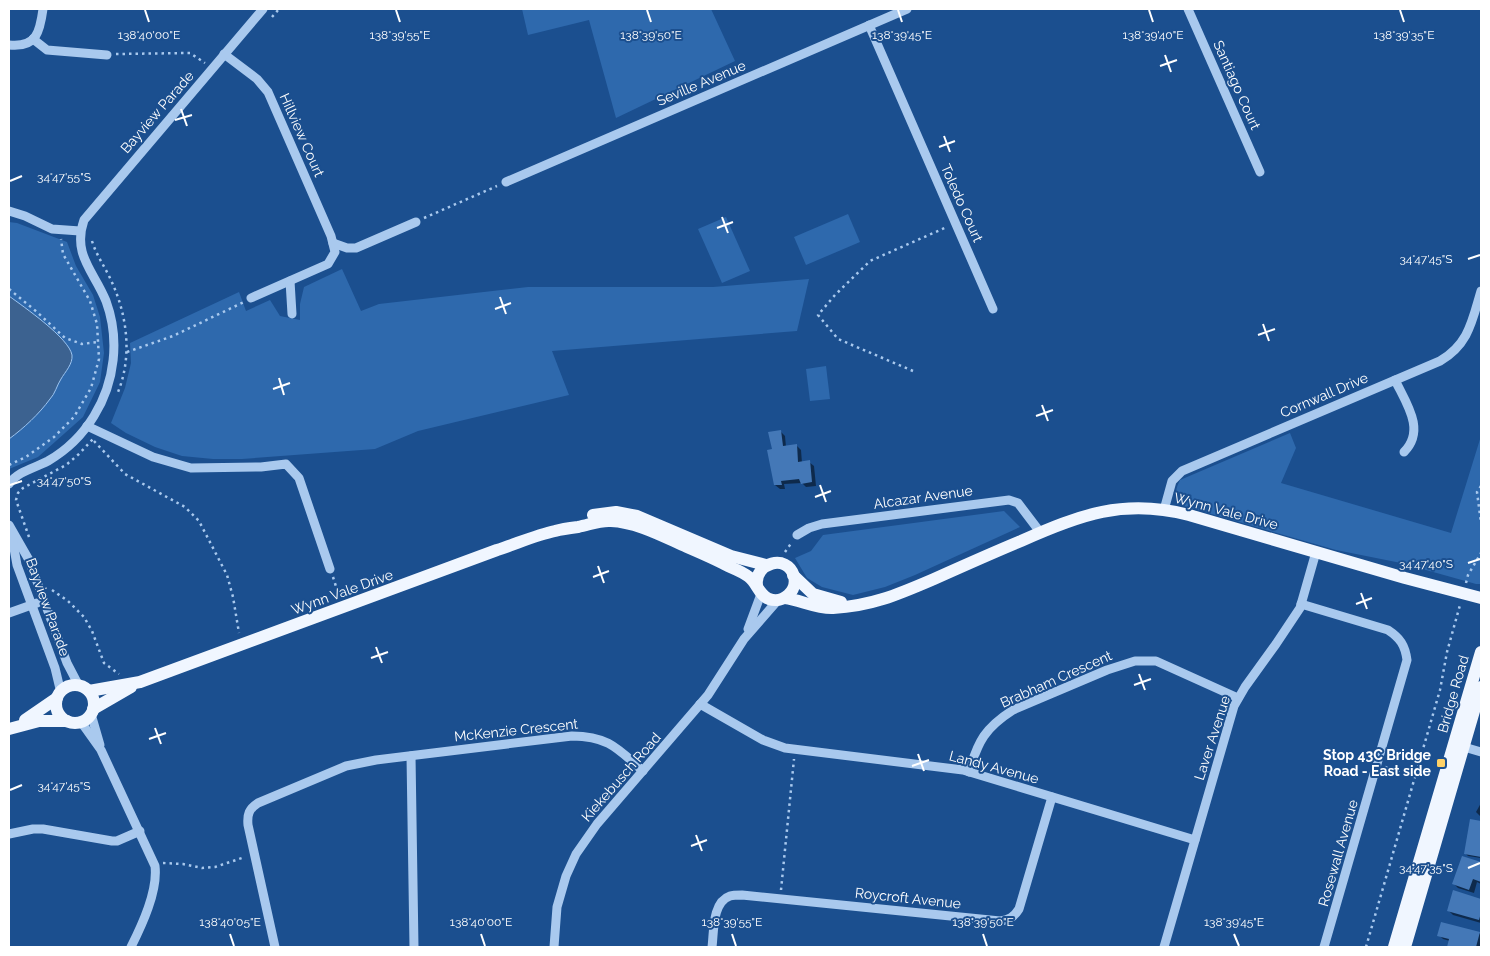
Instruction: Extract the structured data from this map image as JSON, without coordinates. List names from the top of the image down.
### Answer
{
  "streets": {
    "main road": ["Wynn Vale Drive", "Bridge Road"],
    "street": [
      "Seville Avenue",
      "Santiago Court",
      "Bayview Parade",
      "Hillview Court",
      "Toledo Court",
      "Cornwall Drive",
      "Alcazar Avenue",
      "Brabham Crescent",
      "McKenzie Crescent",
      "Laver Avenue",
      "Landy Avenue",
      "Kiekebusch Road",
      "Rosewall Avenue",
      "Roycroft Avenue"
    ]
  },
  "crossings": [
    ["Seville Avenue", "Toledo Court"],
    ["Bayview Parade", "Hillview Court"],
    ["Bayview Parade", "Wynn Vale Drive"],
    ["Cornwall Drive", "Wynn Vale Drive"],
    ["Alcazar Avenue", "Wynn Vale Drive"],
    ["Wynn Vale Drive", "Laver Avenue"],
    ["Wynn Vale Drive", "Kiekebusch Road"],
    ["Brabham Crescent", "Laver Avenue"],
    ["Brabham Crescent", "Landy Avenue"],
    ["McKenzie Crescent", "Kiekebusch Road"],
    ["Laver Avenue", "Landy Avenue"],
    ["Laver Avenue", "Rosewall Avenue"],
    ["Landy Avenue", "Kiekebusch Road"],
    ["Landy Avenue", "Roycroft Avenue"]
  ],
  "places": {
    "transit": ["Stop 43C Bridge Road - East side"]
  },
  "coordinates": [
    "138°40'00\"E",
    "138°39'55\"E",
    "138°39'45\"E",
    "138°39'50\"E",
    "138°39'40\"E",
    "138°39'35\"E",
    "34°47'55\"S",
    "34°47'45\"S",
    "34°47'50\"S",
    "34°47'40\"S",
    "34°47'35\"S",
    "138°40'05\"E"
  ]
}
